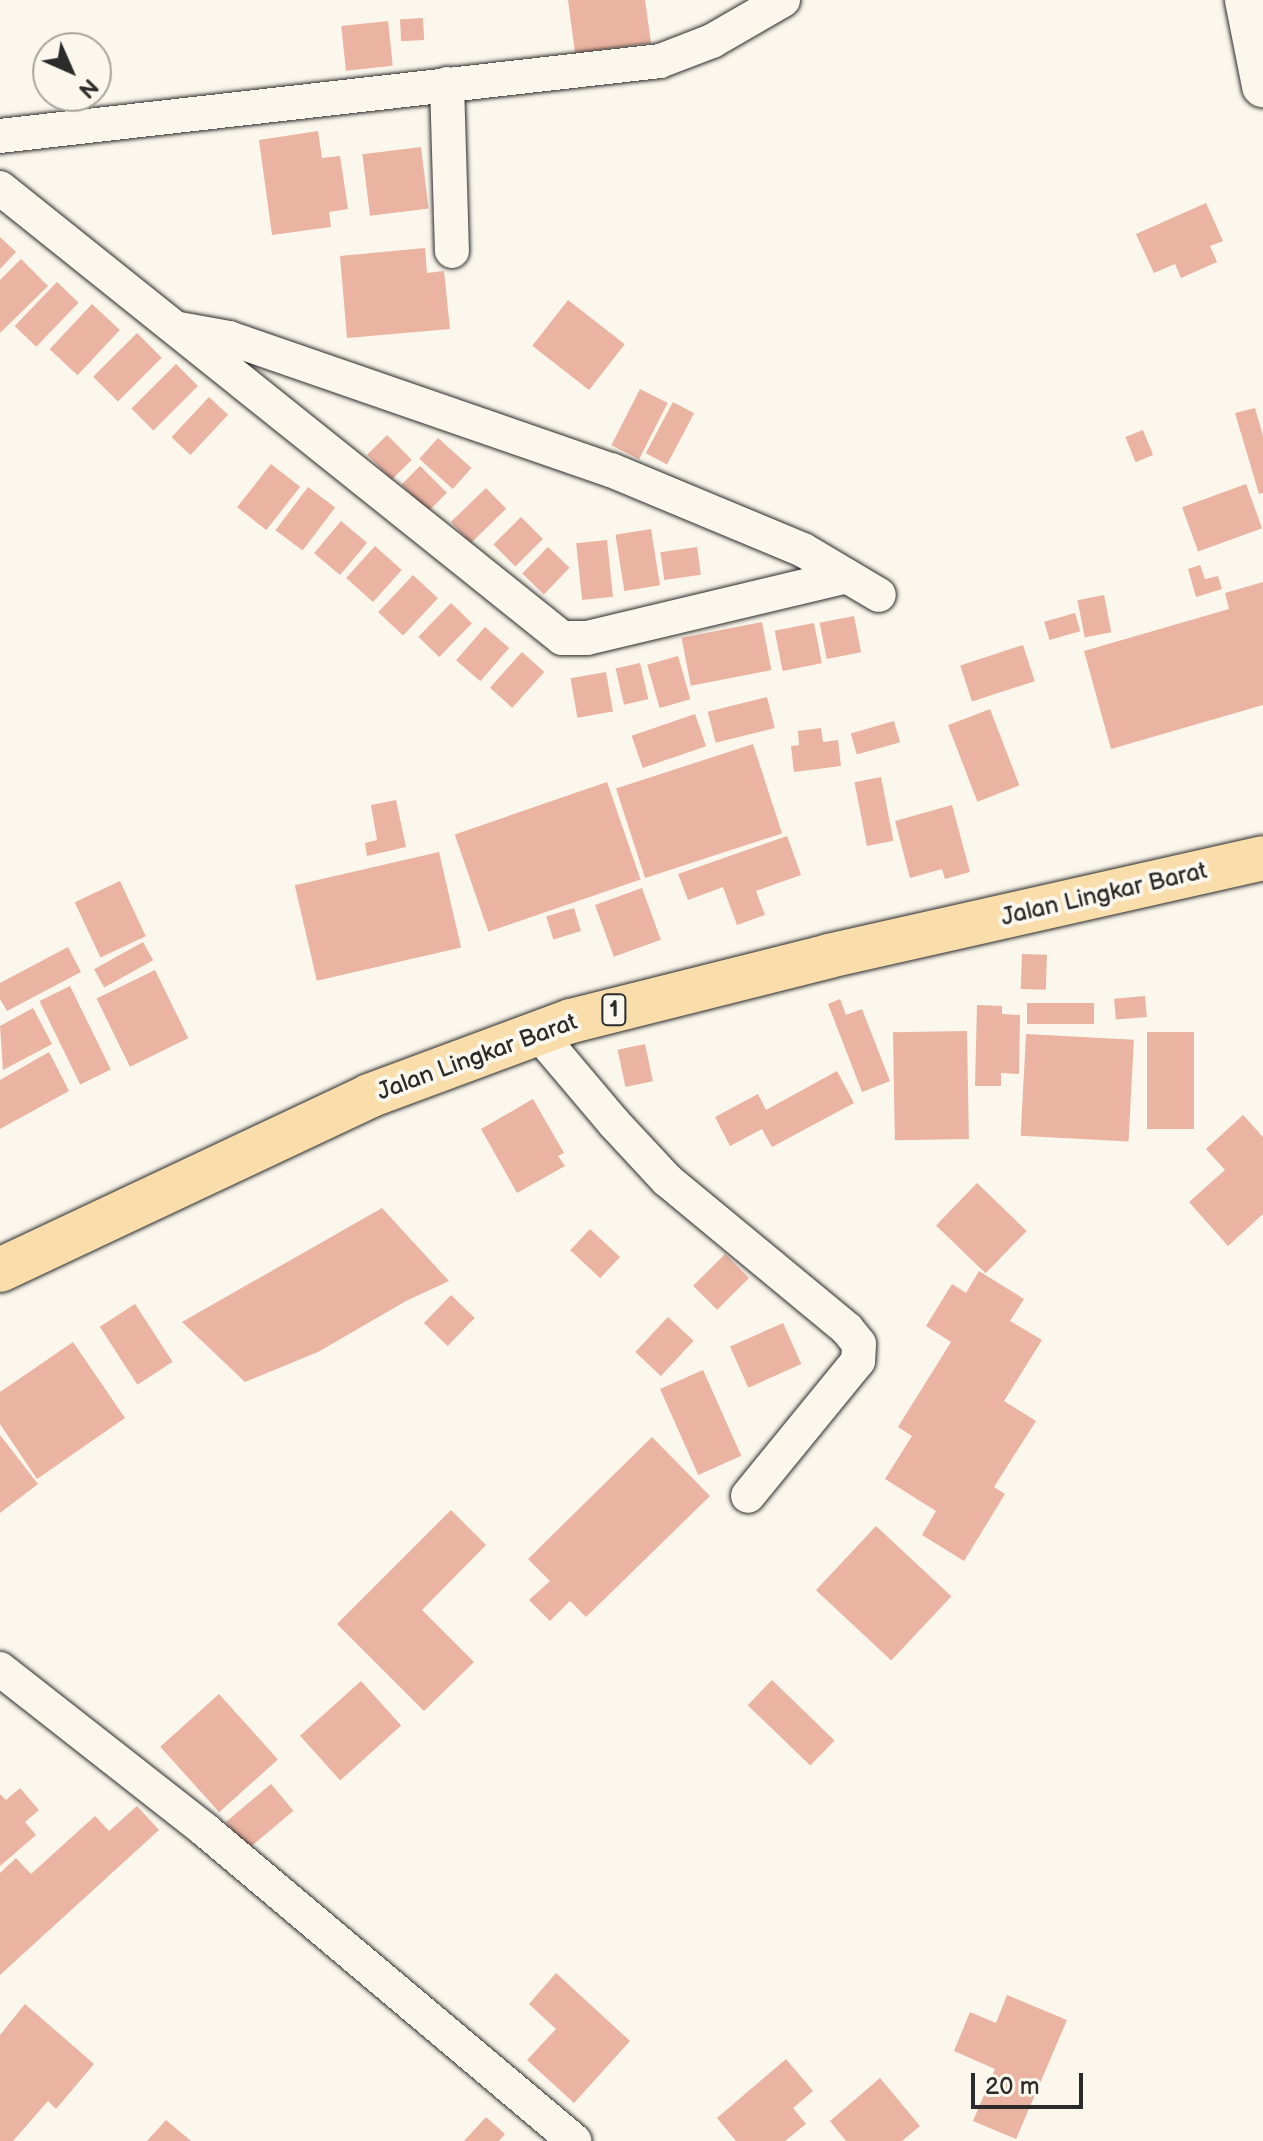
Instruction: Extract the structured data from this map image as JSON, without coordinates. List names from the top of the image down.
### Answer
{
  "streets": {
    "highway": ["Jalan Lingkar Barat", "1"]
  },
  "scale_bar": "20 m",
  "north": "bottom right"
}
